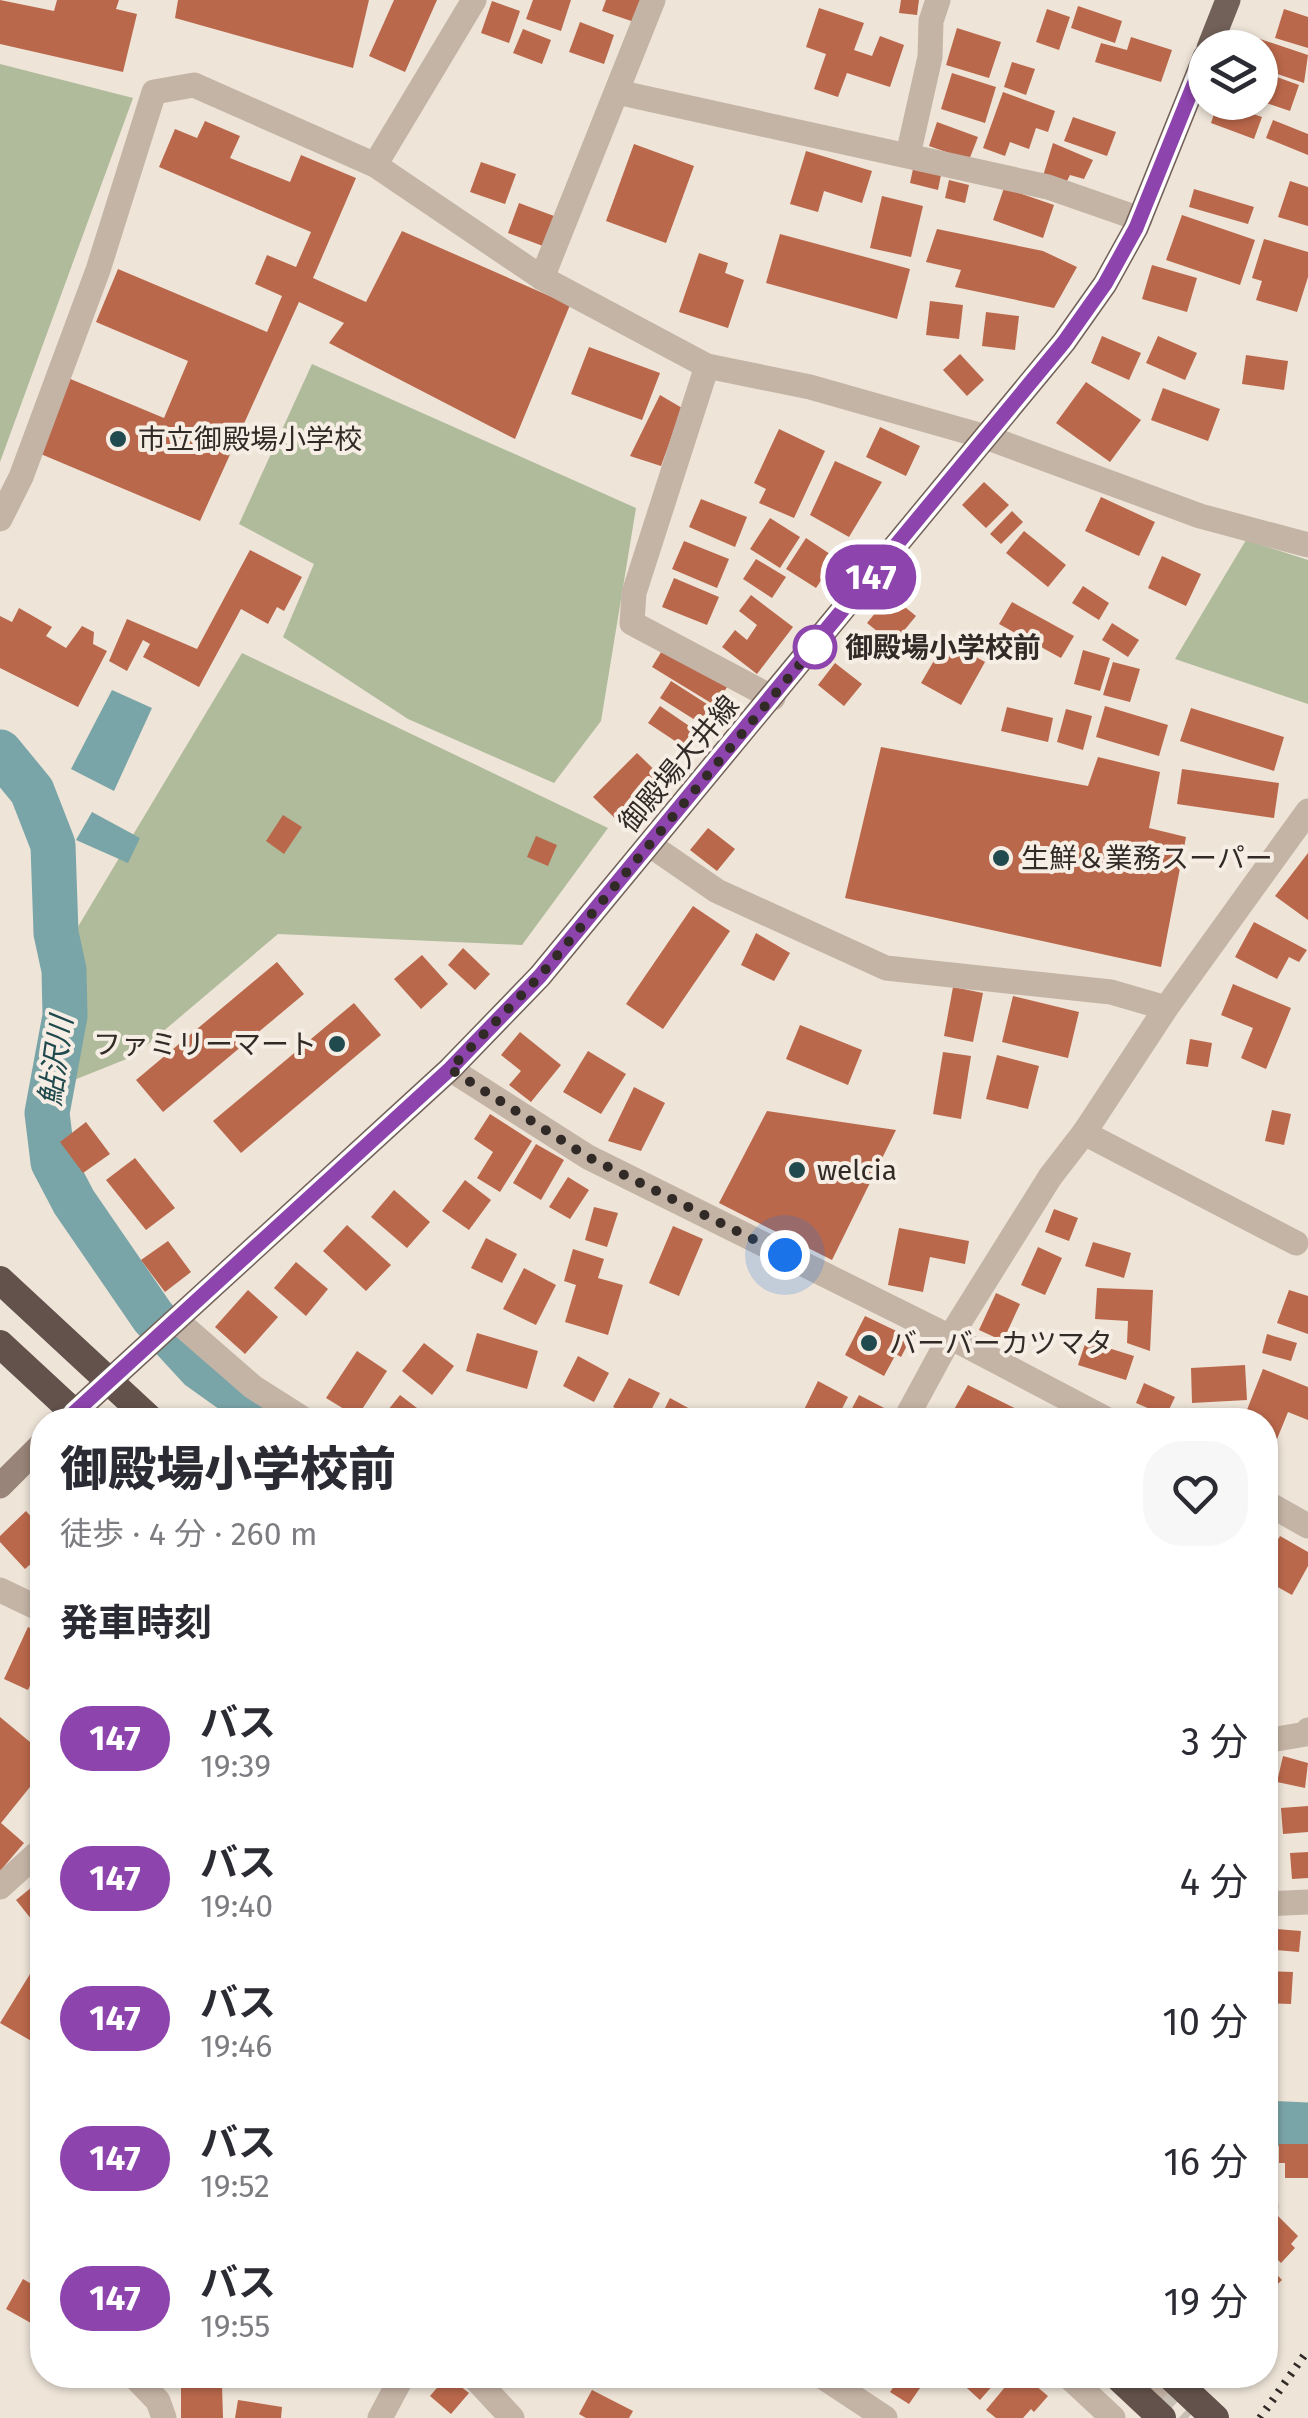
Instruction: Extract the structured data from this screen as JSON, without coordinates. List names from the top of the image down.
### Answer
{
  "streets": {
    "main road": ["御殿場大井線"]
  },
  "water": ["鮎沢川"],
  "places": [
    "市立御殿場小学校",
    "御殿場小学校前",
    "生鮮＆業務スーパー",
    "ファミリーマート",
    "welcia",
    "バーバーカツマタ"
  ],
  "lines": ["bus line 147"],
  "page": {
    "on_map": "147",
    "heading": [
      ["御殿場小学校前", "徒歩 · 4 分 · 260 m"],
      "発車時刻"
    ],
    "list": [
      {
        "mark": "147",
        "name": "バス",
        "note": "19:39",
        "value": "3 分"
      },
      {
        "mark": "147",
        "name": "バス",
        "note": "19:40",
        "value": "4 分"
      },
      {
        "mark": "147",
        "name": "バス",
        "note": "19:46",
        "value": "10 分"
      },
      {
        "mark": "147",
        "name": "バス",
        "note": "19:52",
        "value": "16 分"
      },
      {
        "mark": "147",
        "name": "バス",
        "note": "19:55",
        "value": "19 分"
      }
    ]
  }
}
